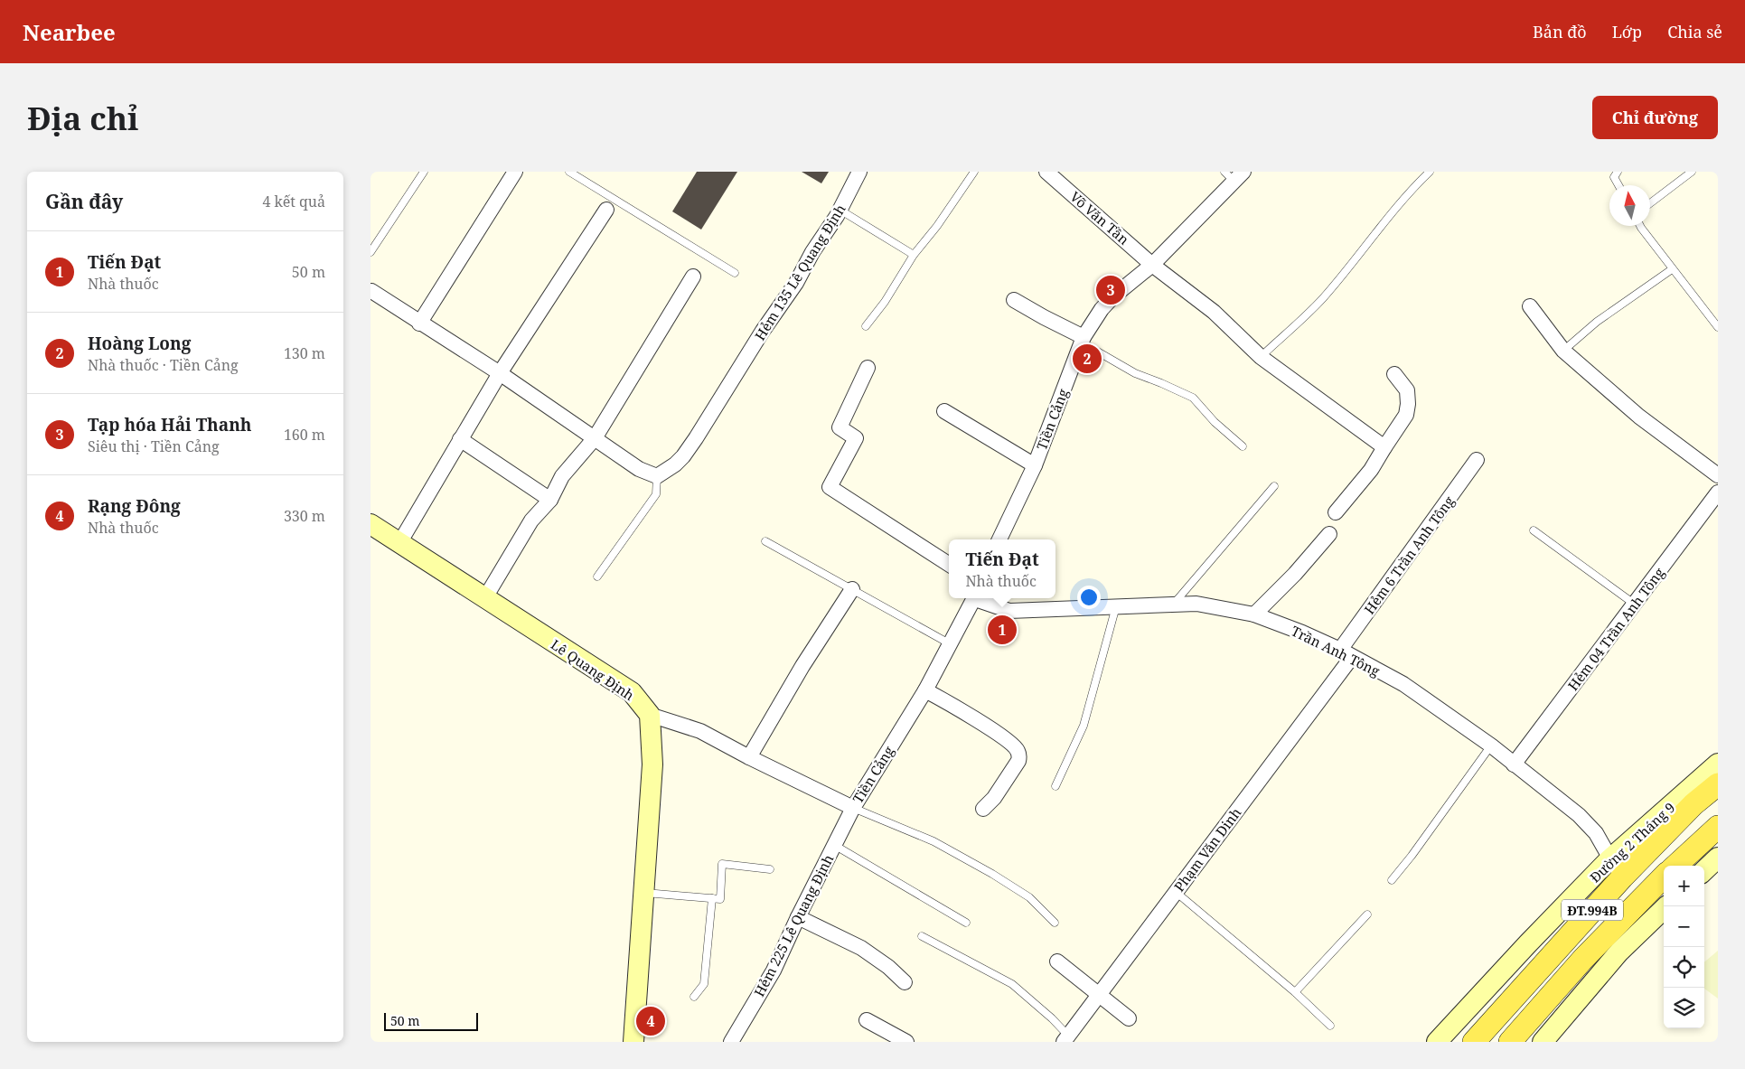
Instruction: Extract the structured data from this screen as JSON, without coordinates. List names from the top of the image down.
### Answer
{
  "streets": {
    "main road": ["Lê Quang Định", "Đường 2 Tháng 9", "ĐT.994B"],
    "street": [
      "Võ Văn Tần",
      "Hẻm 135 Lê Quang Định",
      "Tiền Cảng",
      "Hẻm 6 Trần Anh Tông",
      "Hẻm 04 Trần Anh Tông",
      "Trần Anh Tông",
      "Phạm Văn Dinh",
      "Hẻm 225 Lê Quang Định"
    ]
  },
  "crossings": [
    ["Võ Văn Tần", "Tiền Cảng"],
    ["Tiền Cảng", "Lê Quang Định"],
    ["Tiền Cảng", "Hẻm 225 Lê Quang Định"],
    ["Hẻm 6 Trần Anh Tông", "Trần Anh Tông"],
    ["Hẻm 6 Trần Anh Tông", "Phạm Văn Dinh"],
    ["Hẻm 04 Trần Anh Tông", "Trần Anh Tông"],
    ["Trần Anh Tông", "Đường 2 Tháng 9"],
    ["Trần Anh Tông", "Phạm Văn Dinh"]
  ],
  "scale_bar": "50 m",
  "north": "top",
  "page": {
    "header": "Nearbee",
    "nav": ["Bản đồ", "Lớp", "Chia sẻ"],
    "buttons": "Chỉ đường",
    "title": "Địa chỉ",
    "heading": ["Gần đây", "4 kết quả"],
    "list": [
      {
        "mark": "1",
        "name": "Tiến Đạt",
        "note": "Nhà thuốc",
        "value": "50 m"
      },
      {
        "mark": "2",
        "name": "Hoàng Long",
        "note": "Nhà thuốc · Tiền Cảng",
        "value": "130 m"
      },
      {
        "mark": "3",
        "name": "Tạp hóa Hải Thanh",
        "note": "Siêu thị · Tiền Cảng",
        "value": "160 m"
      },
      {
        "mark": "4",
        "name": "Rạng Đông",
        "note": "Nhà thuốc",
        "value": "330 m"
      }
    ],
    "pins": [
      "3",
      "2",
      "1",
      "4"
    ],
    "popup": ["Tiến Đạt", "Nhà thuốc"],
    "map_buttons": ["+", "−"],
    "scale": "50 m"
  }
}
